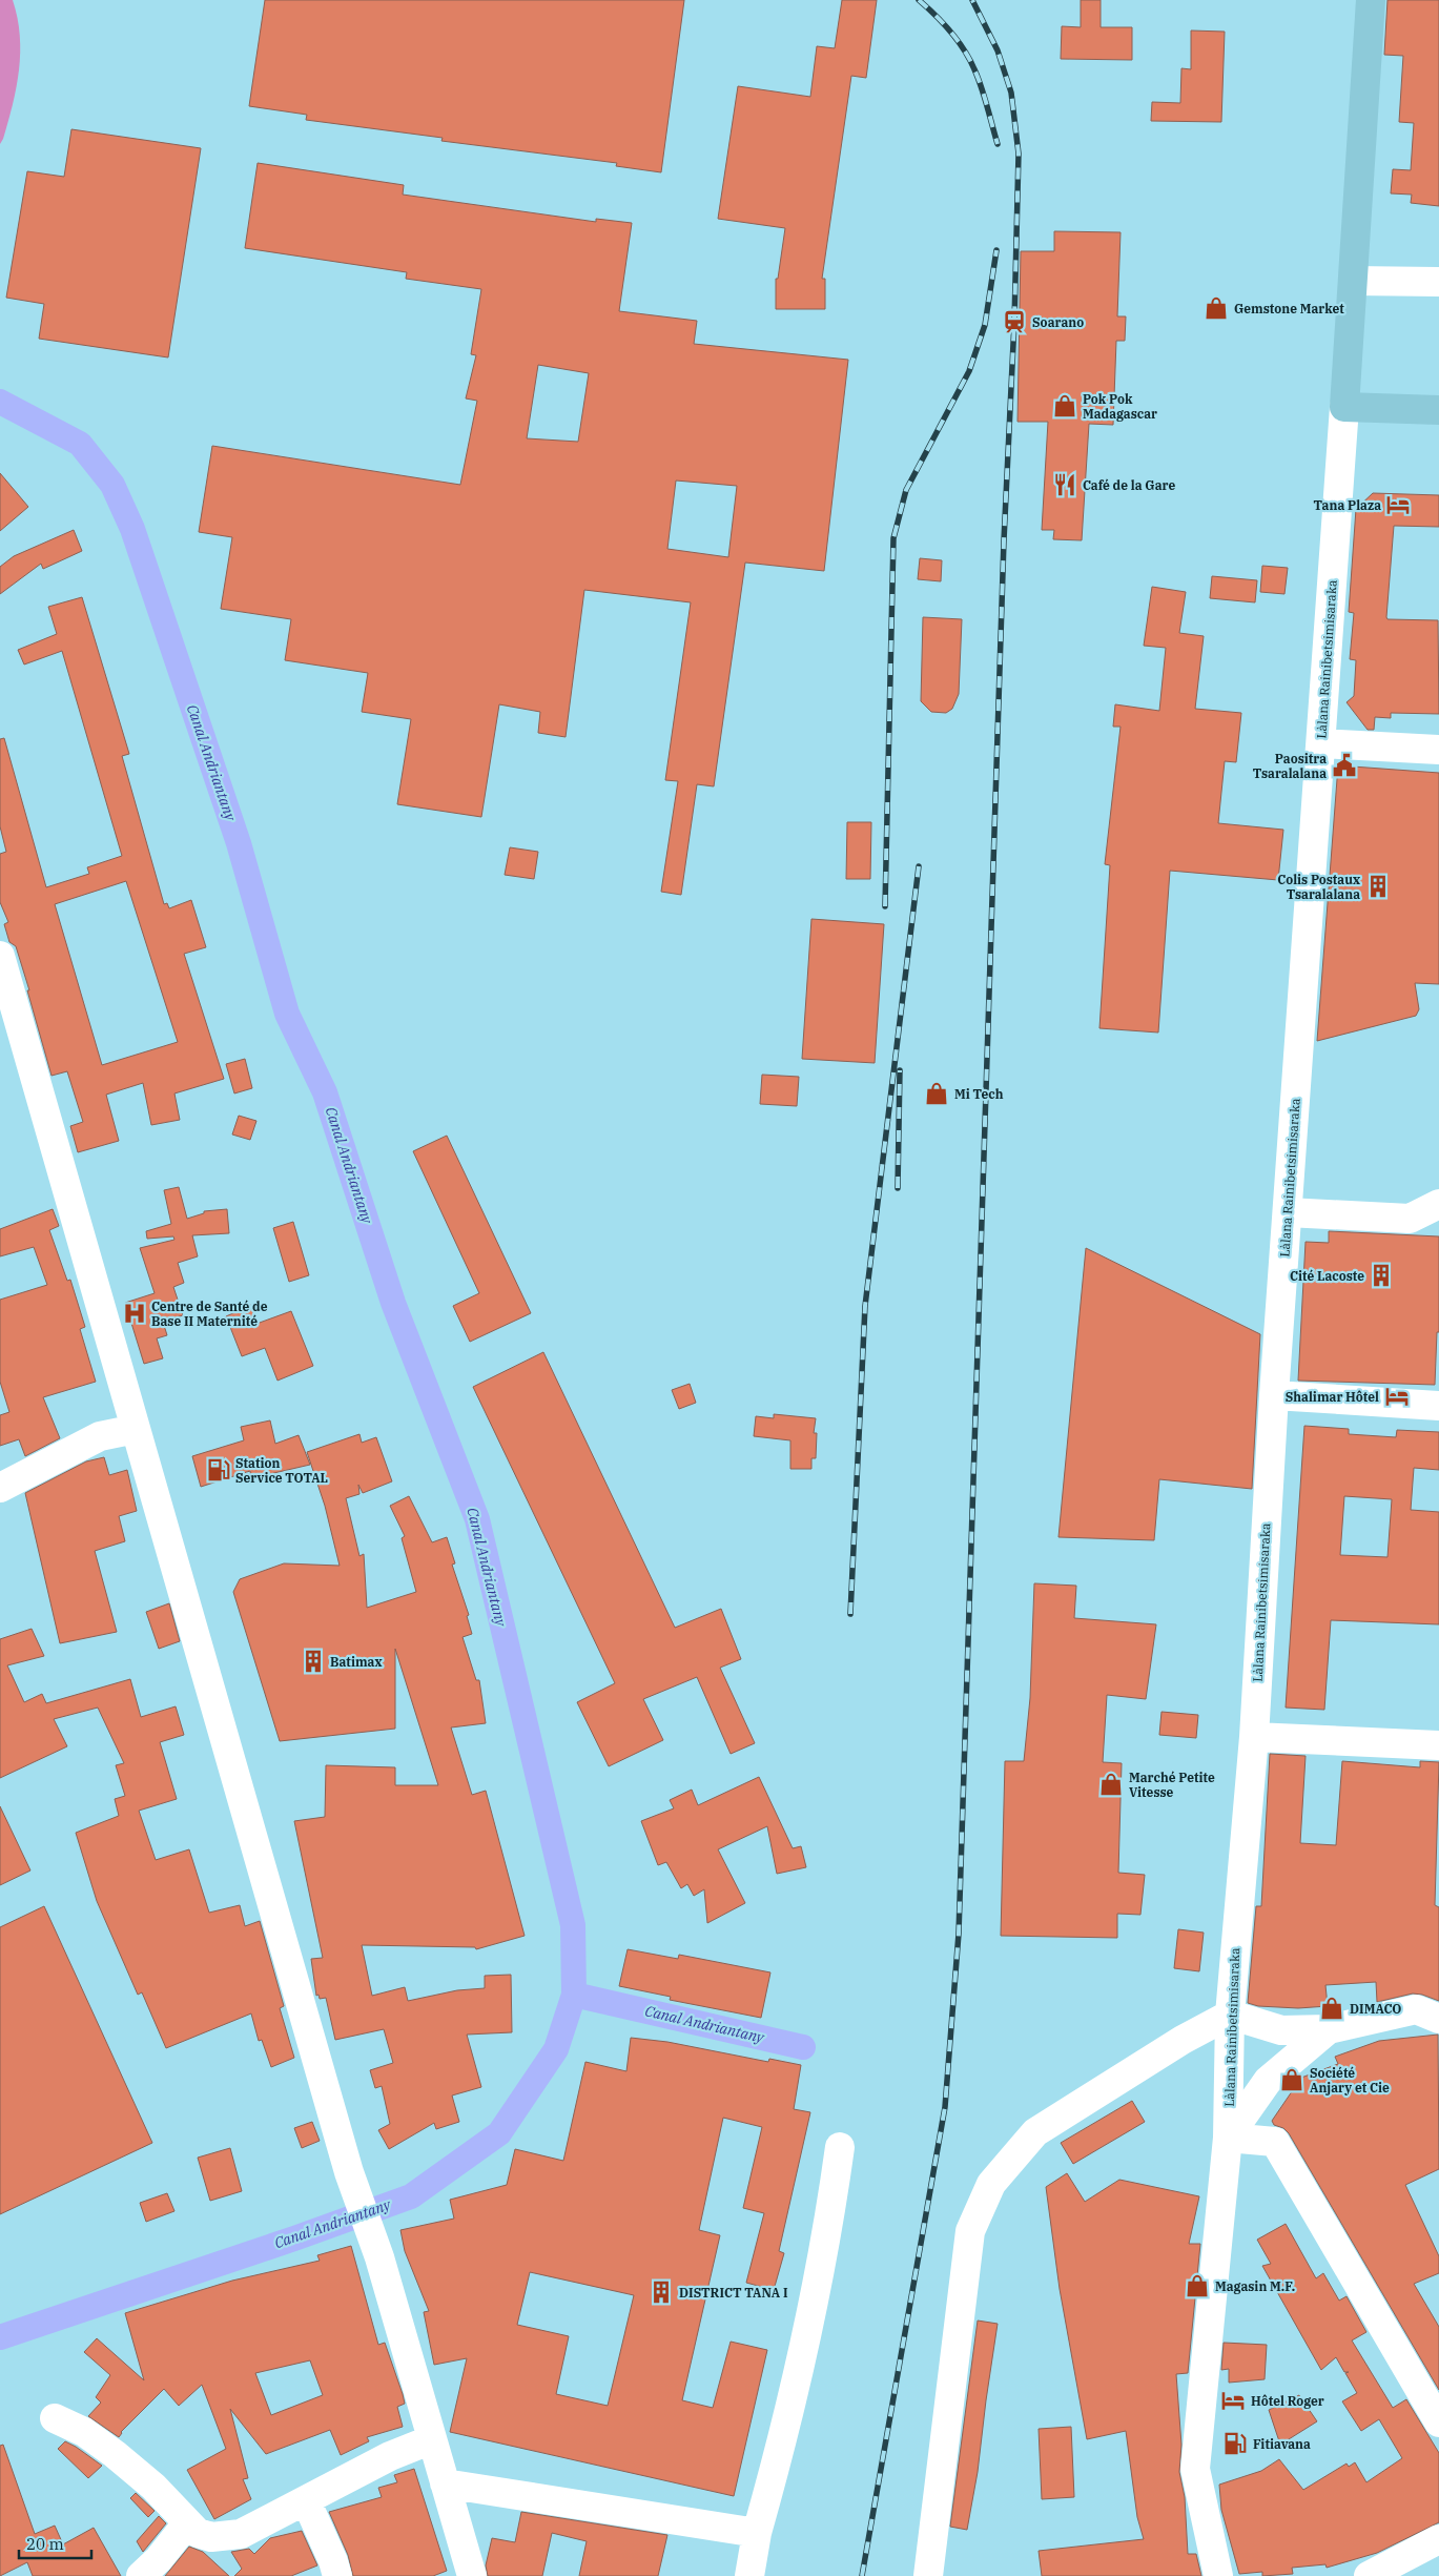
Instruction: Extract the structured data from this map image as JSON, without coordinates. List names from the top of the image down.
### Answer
{
  "streets": {
    "street": ["Làlana Rainibetsimisaraka"]
  },
  "water": ["Canal Andriantany"],
  "places": {
    "shop": [
      "Gemstone Market",
      "Pok Pok Madagascar",
      "Mi Tech",
      "Marché Petite Vitesse",
      "DIMACO",
      "Société Anjary et Cie",
      "Magasin M.F."
    ],
    "station": ["Soarano"],
    "restaurant": ["Café de la Gare"],
    "hotel": ["Tana Plaza", "Shalimar Hôtel", "Hôtel Roger"],
    "public building": ["Paositra Tsaralalana"],
    "building": [
      "Colis Postaux Tsaralalana",
      "Cité Lacoste",
      "Batimax",
      "DISTRICT TANA I"
    ],
    "hospital": ["Centre de Santé de Base II Maternité"],
    "fuel station": ["Station Service TOTAL", "Fitiavana"]
  },
  "scale_bar": "20 m"
}
